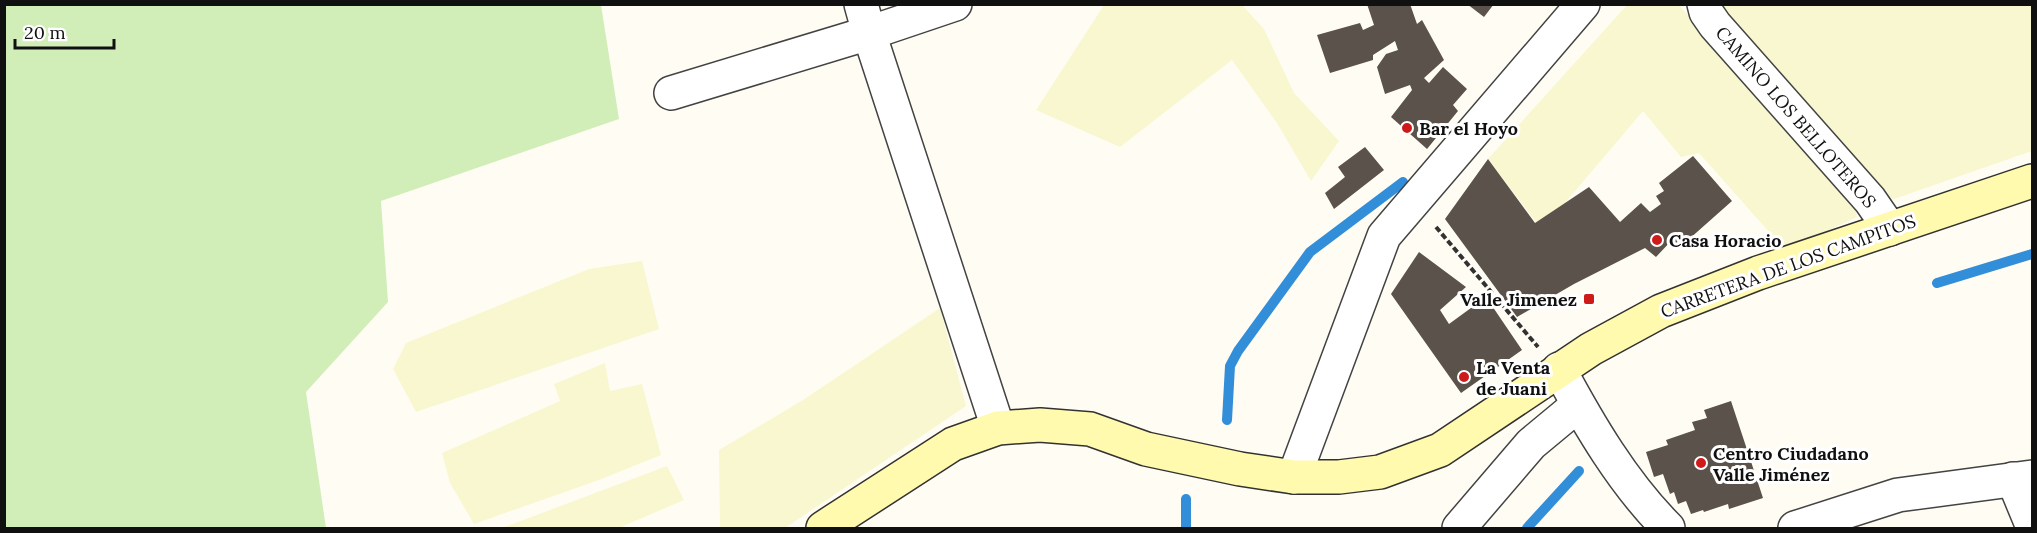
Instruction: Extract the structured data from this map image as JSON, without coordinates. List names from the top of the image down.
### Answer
{
  "streets": {
    "main road": ["CARRETERA DE LOS CAMPITOS"],
    "street": ["CAMINO LOS BELLOTEROS"]
  },
  "crossings": [
    ["CAMINO LOS BELLOTEROS", "CARRETERA DE LOS CAMPITOS"]
  ],
  "places": {
    "other": [
      "Bar el Hoyo",
      "Casa Horacio",
      "La Venta de Juani",
      "Centro Ciudadano Valle Jiménez"
    ],
    "transit": ["Valle Jimenez"]
  },
  "scale_bar": "20 m"
}
